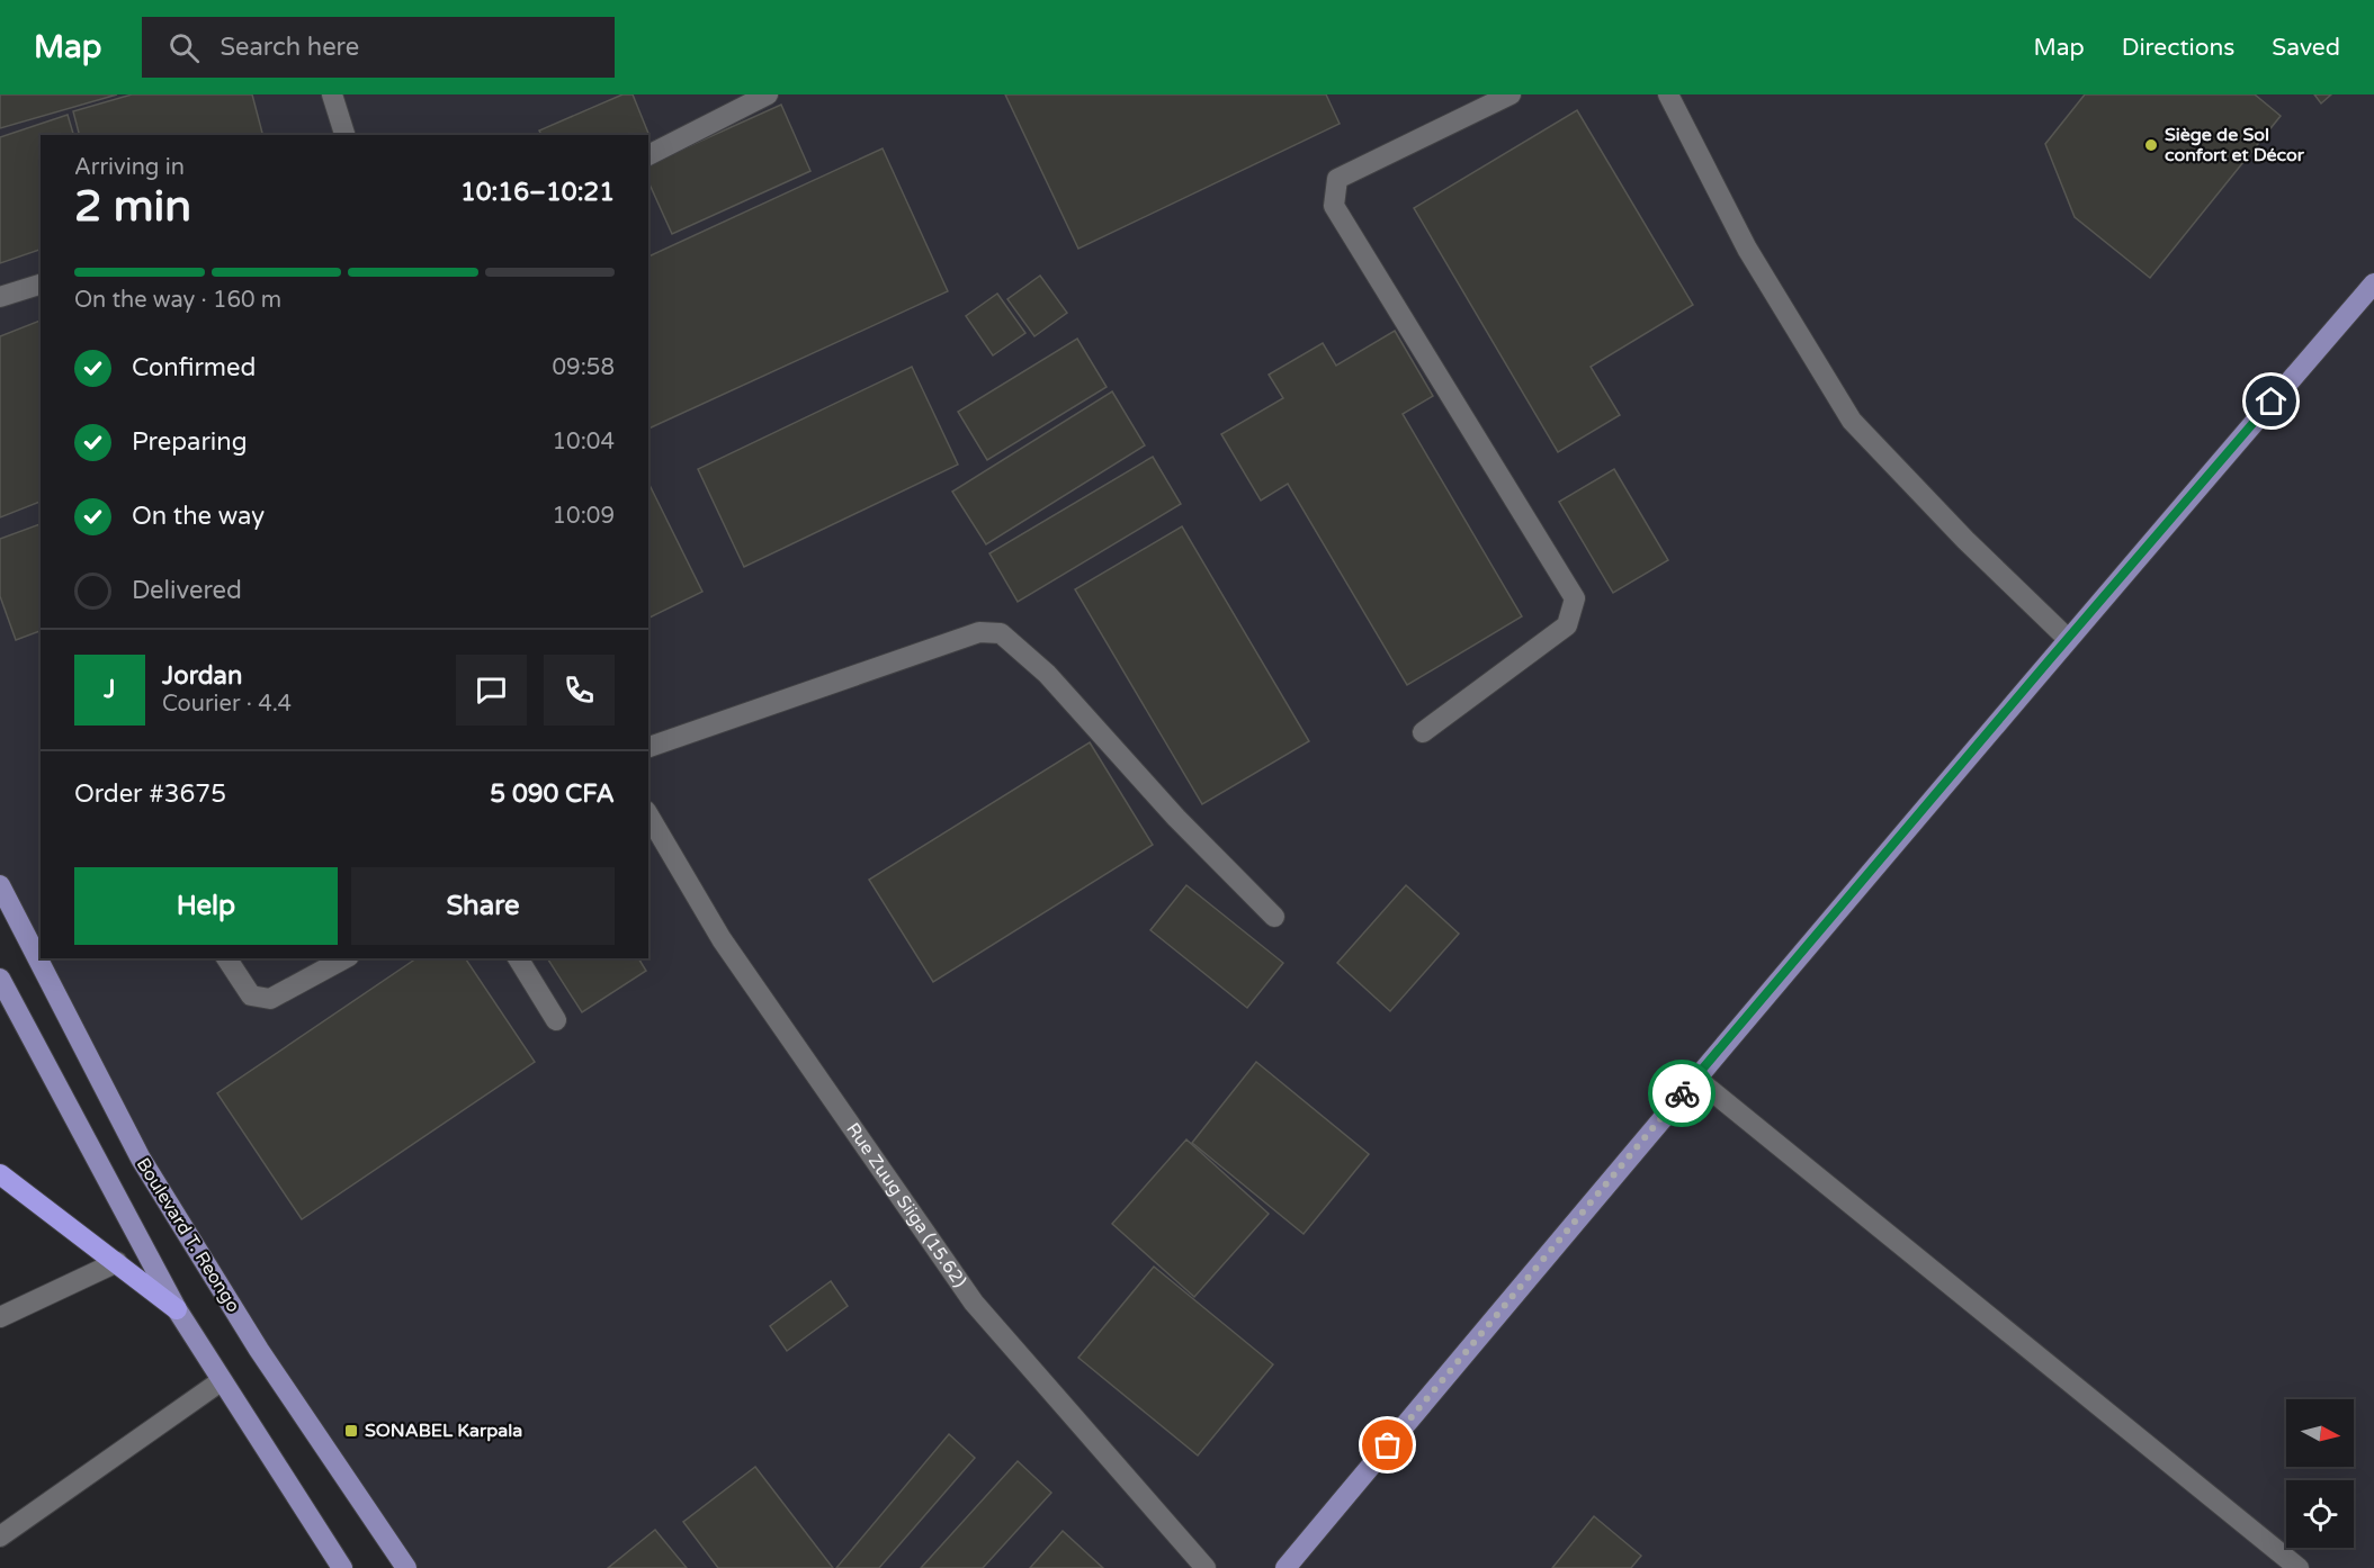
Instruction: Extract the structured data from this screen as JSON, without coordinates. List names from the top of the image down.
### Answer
{
  "streets": {
    "main road": ["Boulevard T. Reongo"],
    "street": ["Rue Zuug Siiga (15.62)"]
  },
  "places": {
    "other": ["Siège de Sol confort et Décor"],
    "transit": ["SONABEL Karpala"]
  },
  "north": "right",
  "page": {
    "header": "Map",
    "search": "Search here",
    "nav": ["Map", "Directions", "Saved"],
    "heading": ["2 min", "Arriving in", "10:16–10:21"],
    "panel": [
      "Jordan",
      "Courier · 4.4",
      "Order #3675",
      "5 090 CFA"
    ],
    "bar": "On the way · 160 m",
    "list": [
      ["Confirmed", "09:58"],
      ["Preparing", "10:04"],
      ["On the way", "10:09"],
      "Delivered"
    ],
    "round": "J",
    "buttons": ["Help", "Share"]
  }
}
